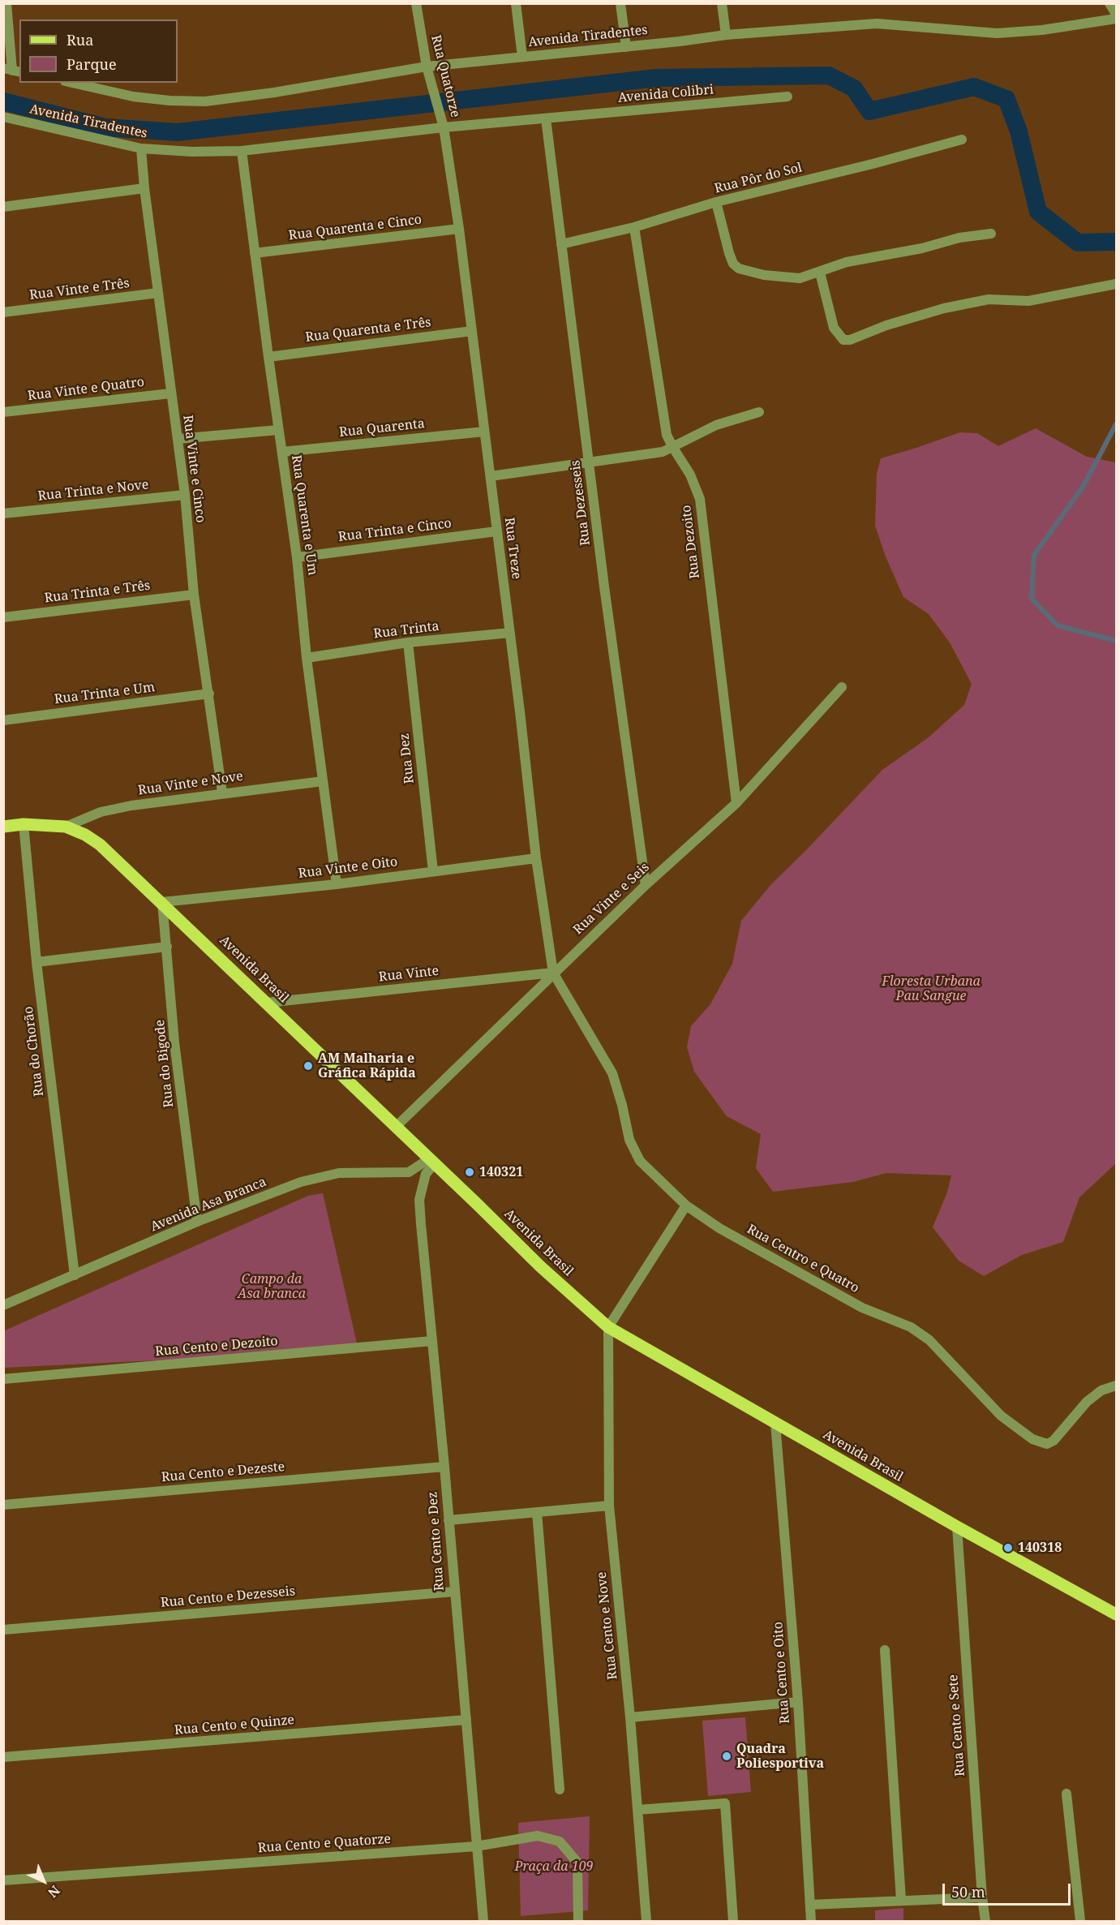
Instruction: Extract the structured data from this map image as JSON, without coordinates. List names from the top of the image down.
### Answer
{
  "streets": {
    "main road": ["Avenida Brasil"],
    "street": [
      "Avenida Tiradentes",
      "Rua Quatorze",
      "Avenida Colibri",
      "Rua Pôr do Sol",
      "Rua Quarenta e Cinco",
      "Rua Vinte e Três",
      "Rua Quarenta e Três",
      "Rua Vinte e Quatro",
      "Rua Quarenta",
      "Rua Vinte e Cinco",
      "Rua Trinta e Nove",
      "Rua Dezesseis",
      "Rua Quarenta e Um",
      "Rua Trinta e Cinco",
      "Rua Dezoito",
      "Rua Treze",
      "Rua Trinta e Três",
      "Rua Trinta",
      "Rua Trinta e Um",
      "Rua Dez",
      "Rua Vinte e Nove",
      "Rua Vinte e Oito",
      "Rua Vinte e Seis",
      "Rua Vinte",
      "Rua do Chorão",
      "Rua do Bigode",
      "Avenida Asa Branca",
      "Rua Centro e Quatro",
      "Rua Cento e Dezoito",
      "Rua Cento e Dezeste",
      "Rua Cento e Dez",
      "Rua Cento e Dezesseis",
      "Rua Cento e Nove",
      "Rua Cento e Oito",
      "Rua Cento e Quinze",
      "Rua Cento e Sete",
      "Rua Cento e Quatorze"
    ]
  },
  "crossings": [
    ["Avenida Tiradentes", "Rua Quatorze"],
    ["Avenida Tiradentes", "Avenida Colibri"],
    ["Avenida Tiradentes", "Rua Vinte e Cinco"],
    ["Avenida Tiradentes", "Rua Dezesseis"],
    ["Avenida Tiradentes", "Rua Quarenta e Um"],
    ["Avenida Tiradentes", "Rua Treze"],
    ["Rua Quatorze", "Rua Treze"],
    ["Avenida Colibri", "Rua Dezesseis"],
    ["Rua Pôr do Sol", "Rua Dezesseis"],
    ["Rua Pôr do Sol", "Rua Dezoito"],
    ["Rua Quarenta e Cinco", "Rua Quarenta e Um"],
    ["Rua Quarenta e Cinco", "Rua Treze"],
    ["Rua Vinte e Três", "Rua Vinte e Cinco"],
    ["Rua Quarenta e Três", "Rua Quarenta e Um"],
    ["Rua Quarenta e Três", "Rua Treze"],
    ["Rua Vinte e Quatro", "Rua Vinte e Cinco"],
    ["Rua Quarenta", "Rua Quarenta e Um"],
    ["Rua Quarenta", "Rua Treze"],
    ["Rua Vinte e Cinco", "Rua Trinta e Nove"],
    ["Rua Vinte e Cinco", "Rua Trinta e Três"],
    ["Rua Vinte e Cinco", "Rua Trinta e Um"],
    ["Rua Vinte e Cinco", "Rua Vinte e Nove"],
    ["Rua Dezesseis", "Rua Vinte e Seis"],
    ["Rua Quarenta e Um", "Rua Trinta e Cinco"],
    ["Rua Quarenta e Um", "Rua Trinta"],
    ["Rua Quarenta e Um", "Rua Vinte e Nove"],
    ["Rua Quarenta e Um", "Rua Vinte e Oito"],
    ["Rua Trinta e Cinco", "Rua Treze"],
    ["Rua Dezoito", "Rua Vinte e Seis"],
    ["Rua Treze", "Rua Trinta"],
    ["Rua Treze", "Rua Vinte e Oito"],
    ["Rua Treze", "Rua Vinte e Seis"],
    ["Rua Treze", "Rua Vinte"],
    ["Rua Treze", "Rua Centro e Quatro"],
    ["Rua Trinta", "Rua Dez"],
    ["Rua Dez", "Rua Vinte e Oito"],
    ["Rua Vinte e Nove", "Avenida Brasil"],
    ["Rua Vinte e Oito", "Avenida Brasil"],
    ["Rua Vinte e Oito", "Rua do Bigode"],
    ["Rua Vinte e Seis", "Avenida Brasil"],
    ["Rua Vinte e Seis", "Rua Vinte"],
    ["Rua Vinte e Seis", "Rua Centro e Quatro"],
    ["Avenida Brasil", "Rua Vinte"],
    ["Avenida Brasil", "Rua do Chorão"],
    ["Avenida Brasil", "Rua do Bigode"],
    ["Avenida Brasil", "Avenida Asa Branca"],
    ["Avenida Brasil", "Rua Cento e Dez"],
    ["Avenida Brasil", "Rua Cento e Nove"],
    ["Avenida Brasil", "Rua Cento e Oito"],
    ["Avenida Brasil", "Rua Cento e Sete"],
    ["Rua Vinte", "Rua Centro e Quatro"],
    ["Rua do Chorão", "Avenida Asa Branca"],
    ["Rua do Bigode", "Avenida Asa Branca"],
    ["Avenida Asa Branca", "Rua Cento e Dez"],
    ["Rua Cento e Dezoito", "Rua Cento e Dez"],
    ["Rua Cento e Dezeste", "Rua Cento e Dez"],
    ["Rua Cento e Dez", "Rua Cento e Dezesseis"],
    ["Rua Cento e Dez", "Rua Cento e Quinze"],
    ["Rua Cento e Dez", "Rua Cento e Quatorze"]
  ],
  "parks": ["Floresta Urbana Pau Sangue", "Campo da Asa branca", "Praça da 109"],
  "places": [
    "AM Malharia e Gráfica Rápida",
    "140321",
    "140318",
    "Quadra Poliesportiva"
  ],
  "legend": ["Rua", "Parque"],
  "scale_bar": "50 m",
  "north": "bottom right"
}
